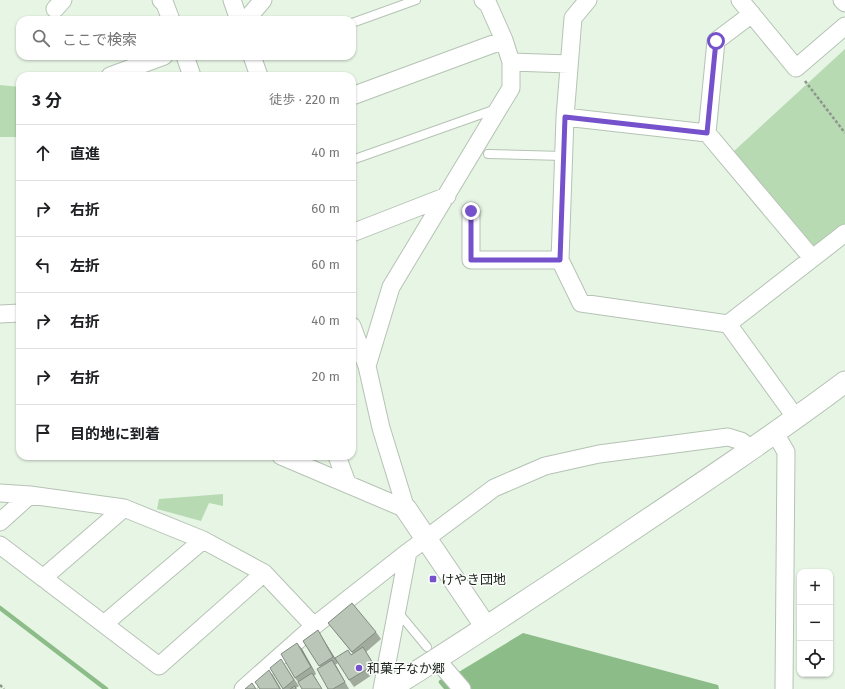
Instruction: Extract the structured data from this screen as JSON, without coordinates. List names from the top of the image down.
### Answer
{
  "places": {
    "transit": ["けやき団地"],
    "other": ["和菓子なか郷"]
  },
  "page": {
    "search": "ここで検索",
    "heading": ["3 分", "徒歩 · 220 m"],
    "list": [
      ["直進", "40 m"],
      ["右折", "60 m"],
      ["左折", "60 m"],
      ["右折", "40 m"],
      ["右折", "20 m"],
      "目的地に到着"
    ],
    "map_buttons": ["+", "−"]
  }
}
